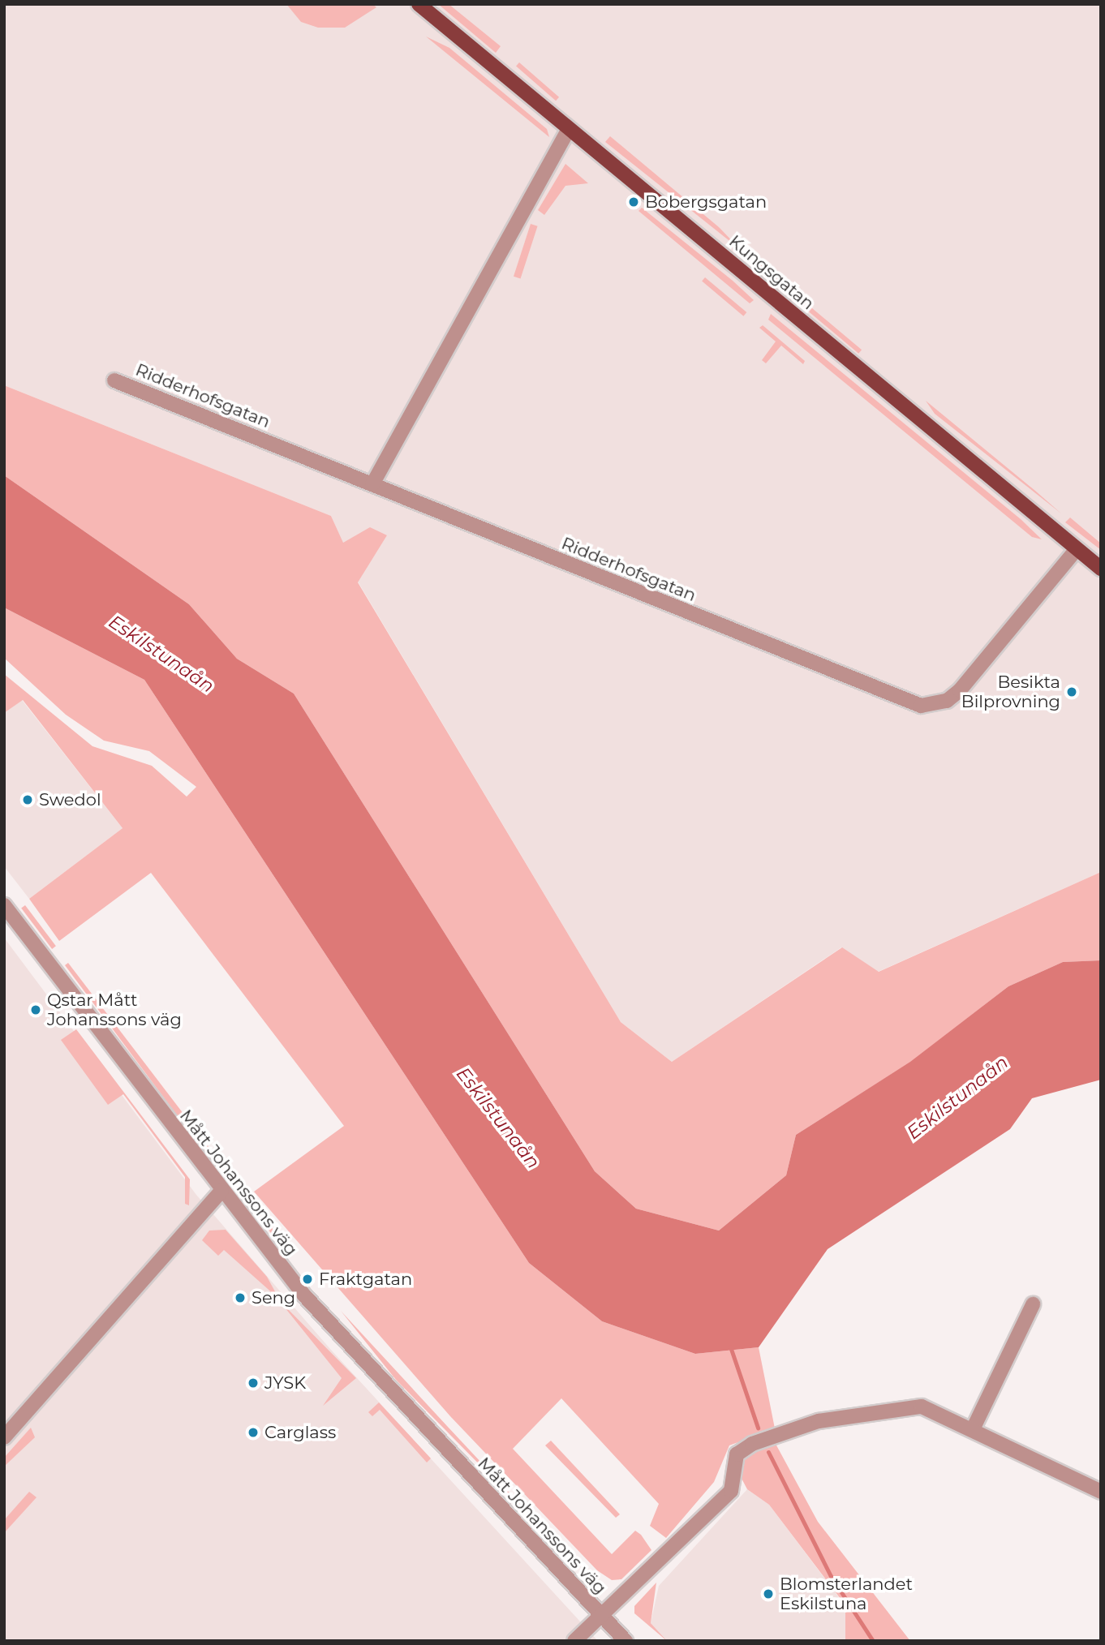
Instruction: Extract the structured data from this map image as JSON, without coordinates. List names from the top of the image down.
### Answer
{
  "streets": {
    "main road": ["Kungsgatan"],
    "street": ["Ridderhofsgatan", "Mått Johanssons väg"]
  },
  "crossings": [
    ["Kungsgatan", "Ridderhofsgatan"]
  ],
  "water": ["Eskilstunaån"],
  "places": [
    "Bobergsgatan",
    "Besikta Bilprovning",
    "Swedol",
    "Qstar Mått Johanssons väg",
    "Fraktgatan",
    "Seng",
    "JYSK",
    "Carglass",
    "Blomsterlandet Eskilstuna"
  ]
}
